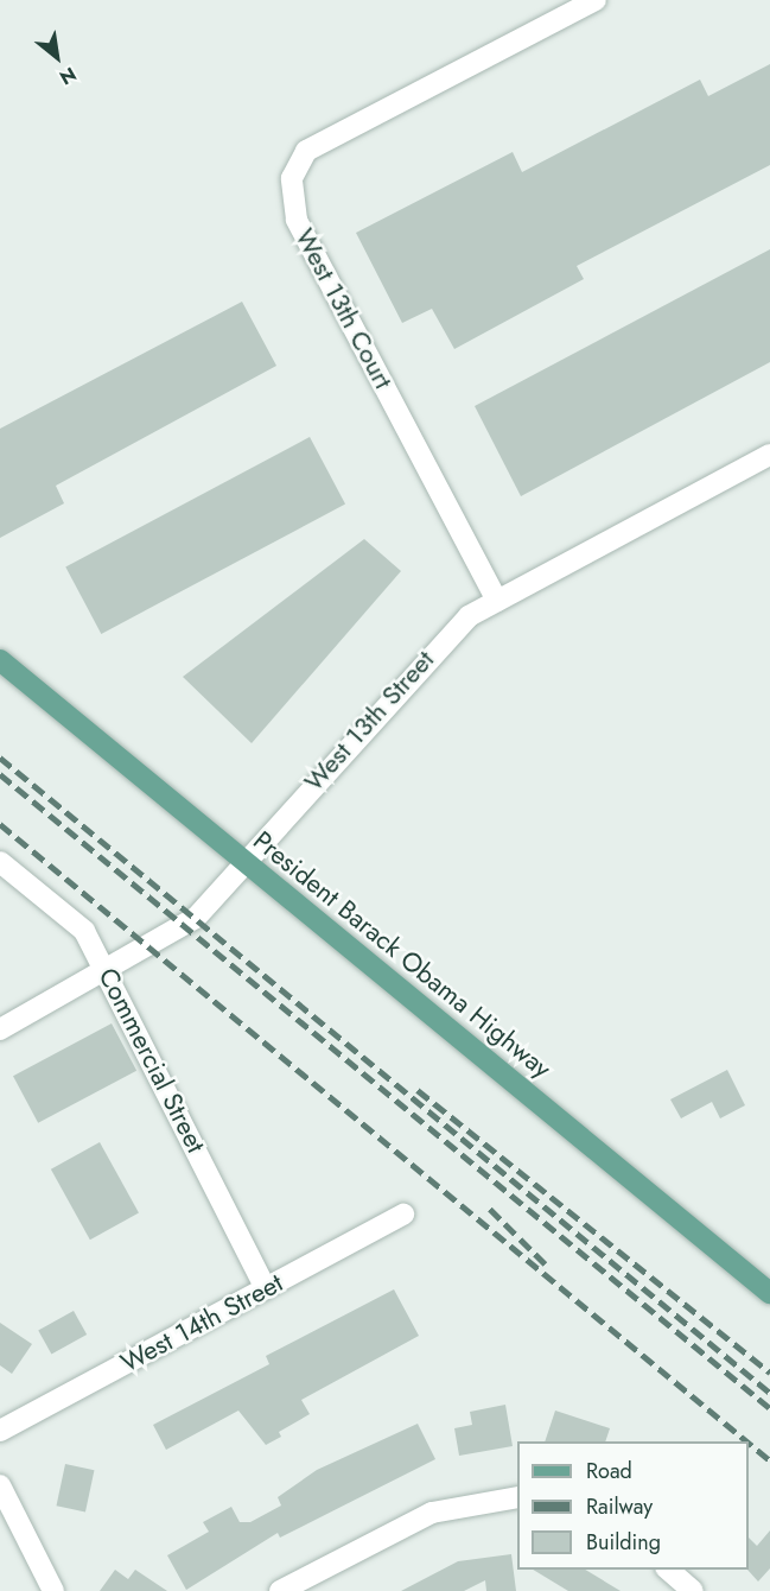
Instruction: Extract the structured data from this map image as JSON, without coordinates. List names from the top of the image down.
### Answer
{
  "streets": {
    "main road": ["President Barack Obama Highway"],
    "street": [
      "West 13th Court",
      "West 13th Street",
      "Commercial Street",
      "West 14th Street"
    ]
  },
  "crossings": [
    ["West 13th Court", "West 13th Street"],
    ["West 13th Street", "President Barack Obama Highway"],
    ["West 13th Street", "Commercial Street"],
    ["Commercial Street", "West 14th Street"]
  ],
  "legend": ["Road", "Railway", "Building"],
  "north": "bottom right"
}
